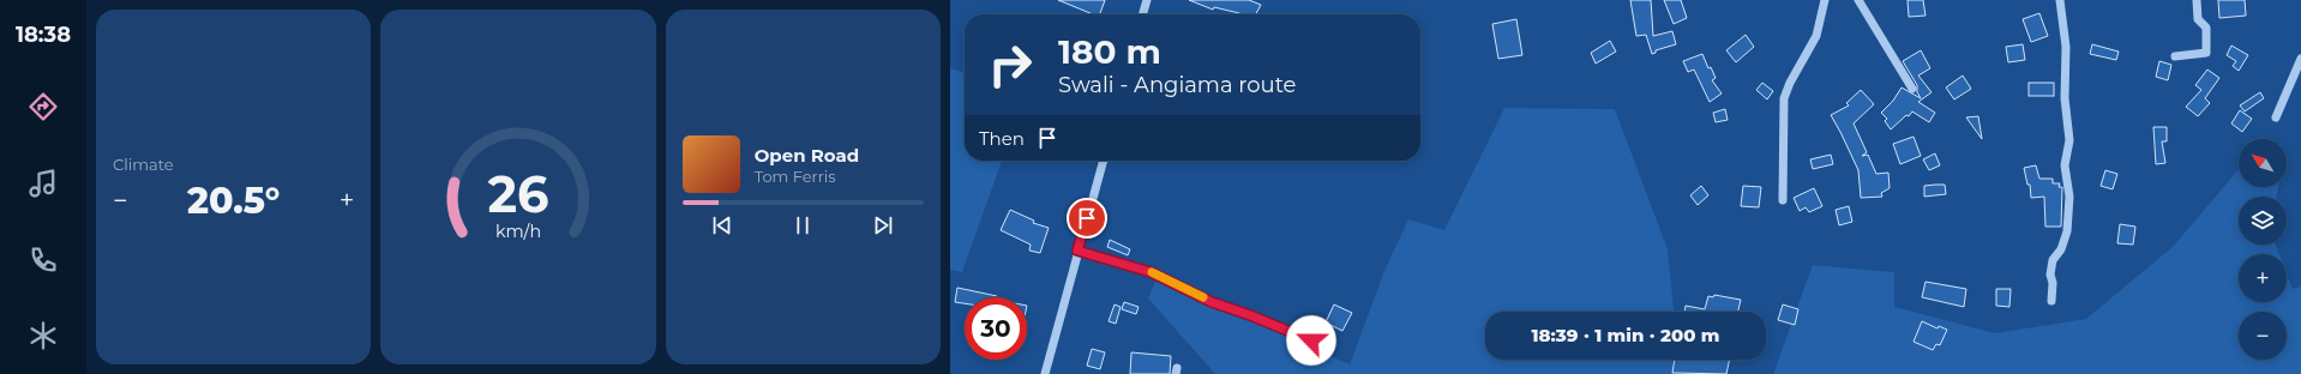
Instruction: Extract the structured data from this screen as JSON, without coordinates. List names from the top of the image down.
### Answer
{
  "north": "top left",
  "page": {
    "tabs": "18:38",
    "tile": "Climate",
    "turn": ["180 m", "Swali - Angiama route"],
    "then": "Then",
    "song": ["Open Road", "Tom Ferris"],
    "map_buttons": ["+", "−"],
    "heat": ["−", "20.5°", "+"],
    "limit": "30",
    "trip": "18:39 · 1 min · 200 m",
    "gauge": ["26", "km/h"]
  }
}
